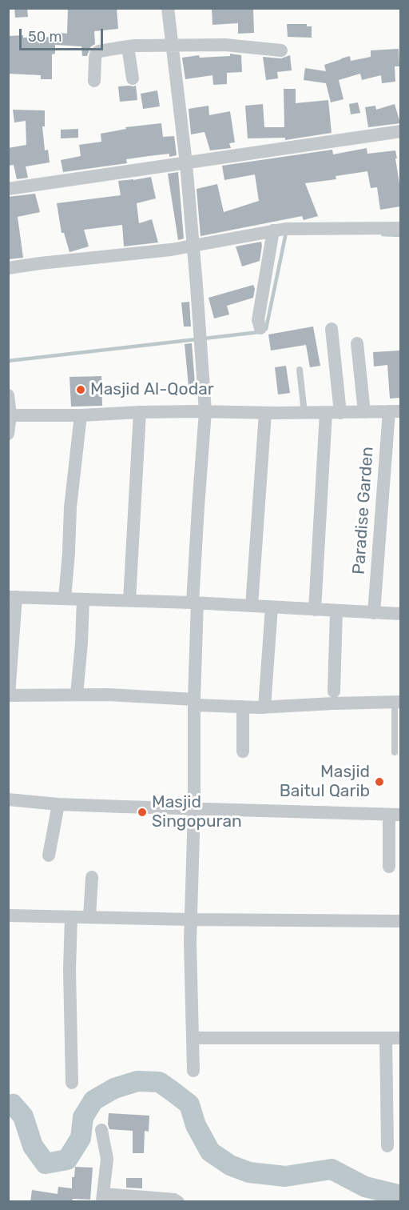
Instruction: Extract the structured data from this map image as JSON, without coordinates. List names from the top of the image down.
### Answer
{
  "streets": {
    "street": ["Paradise Garden"]
  },
  "places": ["Masjid Al-Qodar", "Masjid Baitul Qarib", "Masjid Singopuran"],
  "scale_bar": "50 m"
}
